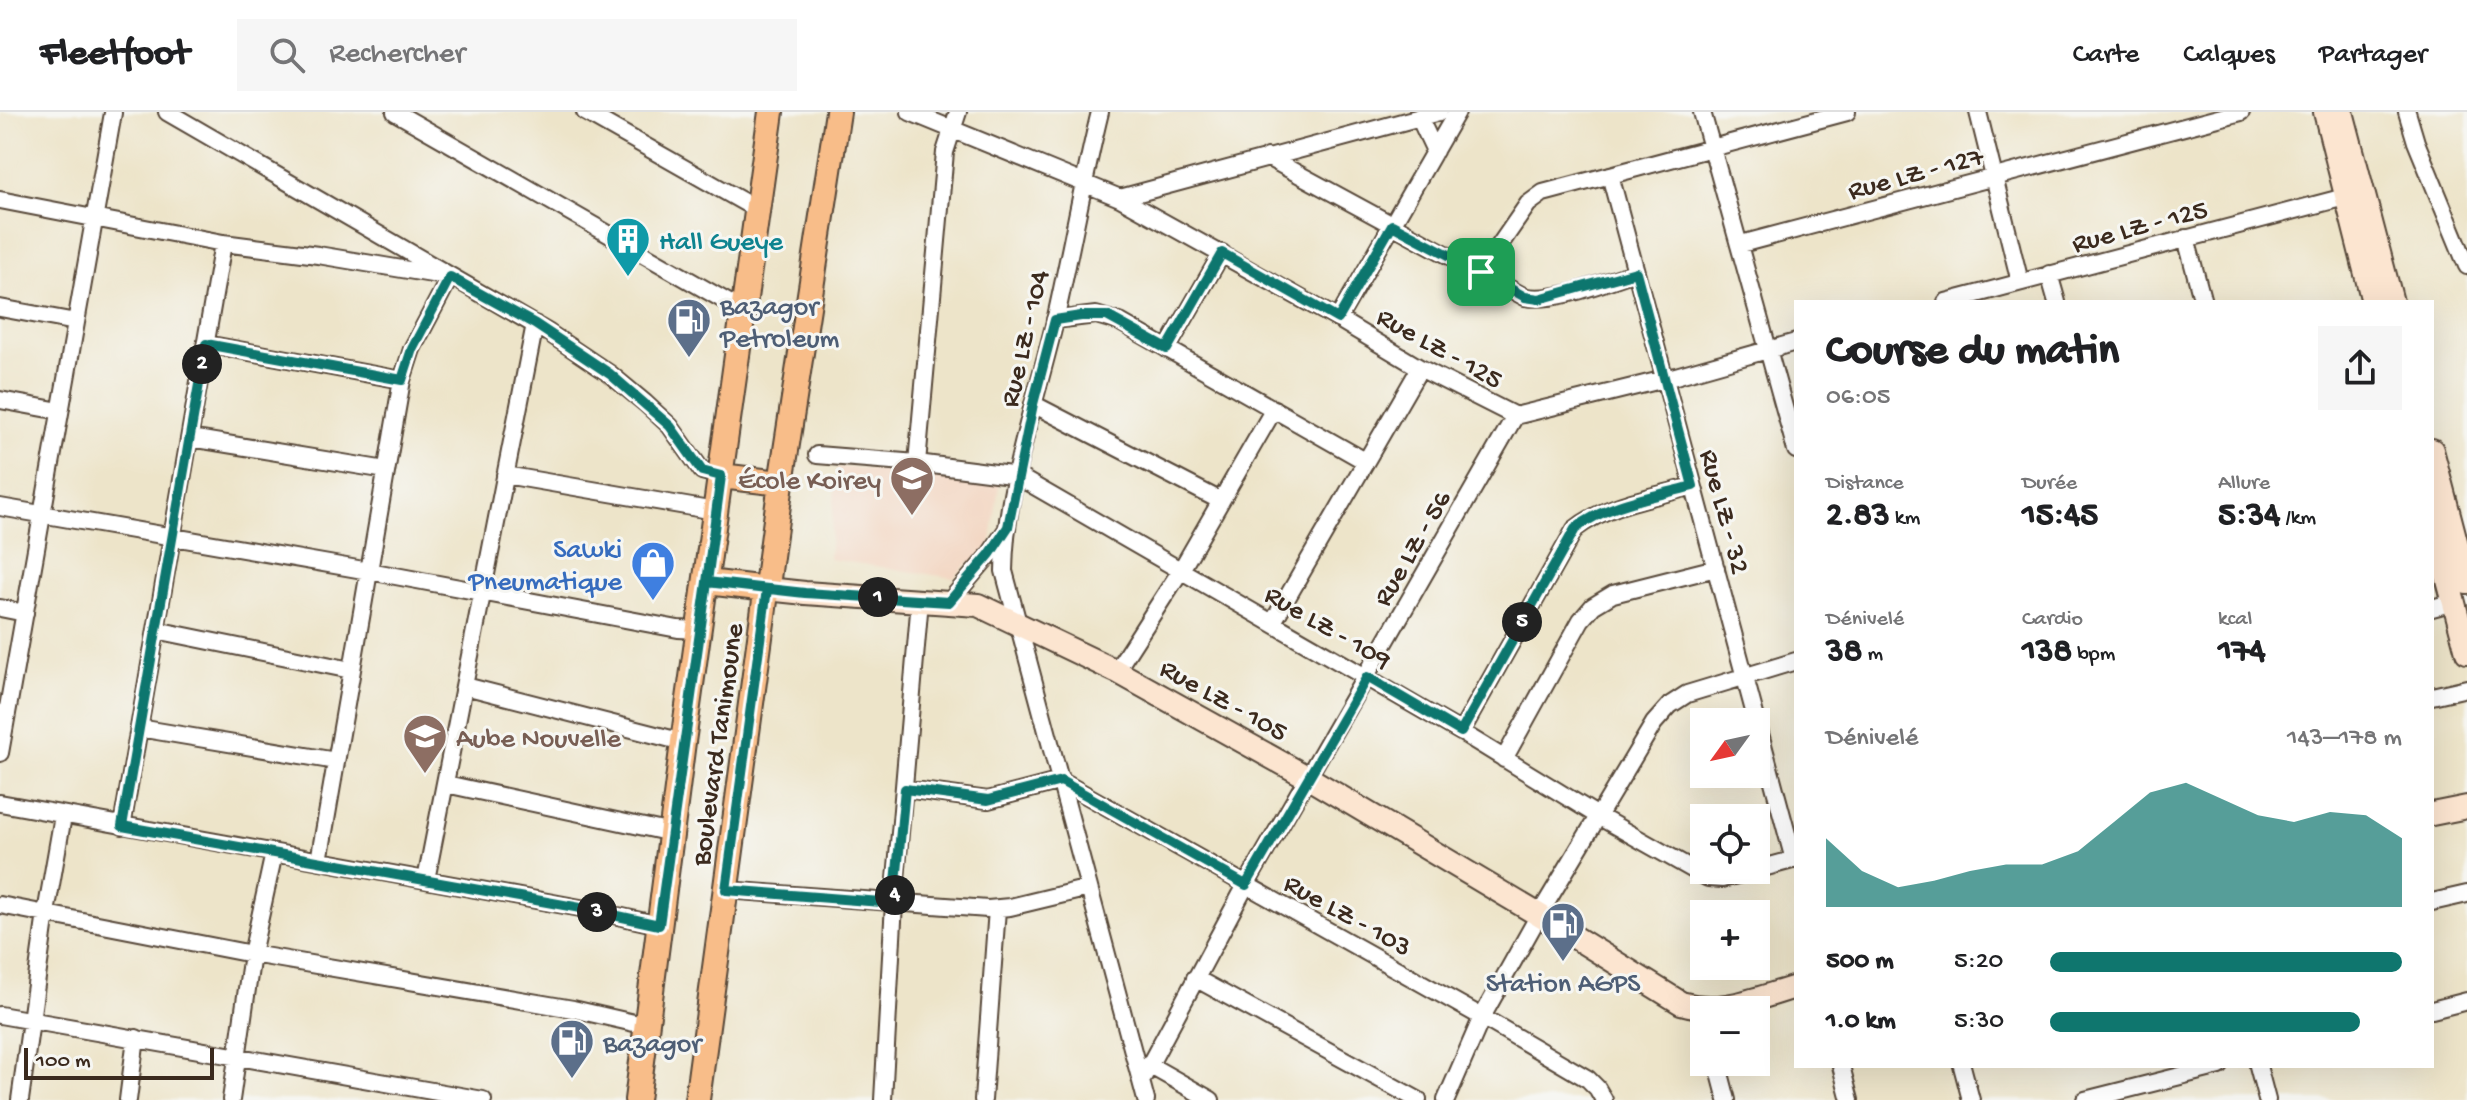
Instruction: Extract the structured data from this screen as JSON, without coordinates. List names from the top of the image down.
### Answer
{
  "streets": {
    "main road": ["Rue LZ - 105", "Boulevard Tanimoune"],
    "street": [
      "Rue LZ - 127",
      "Rue LZ - 125",
      "Rue LZ - 104",
      "Rue LZ - 32",
      "Rue LZ - 56",
      "Rue LZ - 109",
      "Rue LZ - 103"
    ]
  },
  "crossings": [
    ["Rue LZ - 125", "Rue LZ - 104"],
    ["Rue LZ - 125", "Rue LZ - 32"],
    ["Rue LZ - 125", "Rue LZ - 56"],
    ["Rue LZ - 104", "Rue LZ - 56"],
    ["Rue LZ - 104", "Rue LZ - 109"],
    ["Rue LZ - 104", "Rue LZ - 105"],
    ["Rue LZ - 104", "Rue LZ - 103"],
    ["Rue LZ - 56", "Rue LZ - 109"],
    ["Rue LZ - 56", "Rue LZ - 105"],
    ["Rue LZ - 56", "Rue LZ - 103"],
    ["Rue LZ - 105", "Boulevard Tanimoune"]
  ],
  "places": {
    "building": ["Hall Gueye"],
    "fuel station": ["Bazagor Petroleum", "Station AGPS", "Bazagor"],
    "school or university": ["École Koirey", "Aube Nouvelle"],
    "shop": ["Sawki Pneumatique"]
  },
  "scale_bar": "100 m",
  "north": "bottom left",
  "page": {
    "header": "Fleetfoot",
    "search": "Rechercher",
    "nav": ["Carte", "Calques", "Partager"],
    "heading": ["Course du matin", "06:05"],
    "pins": [
      "2",
      "1",
      "5",
      "4",
      "3"
    ],
    "stats": [
      ["Distance", "2.83 km"],
      ["Durée", "15:45"],
      ["Allure", "5:34 /km"],
      ["Dénivelé", "38 m"],
      ["Cardio", "138 bpm"],
      ["kcal", "174"]
    ],
    "map_buttons": ["+", "−"],
    "chart": ["Dénivelé", "143–178 m"],
    "list": [
      {
        "name": "500 m",
        "note": "5:20"
      },
      {
        "name": "1.0 km",
        "note": "5:30"
      }
    ],
    "scale": "100 m"
  }
}
